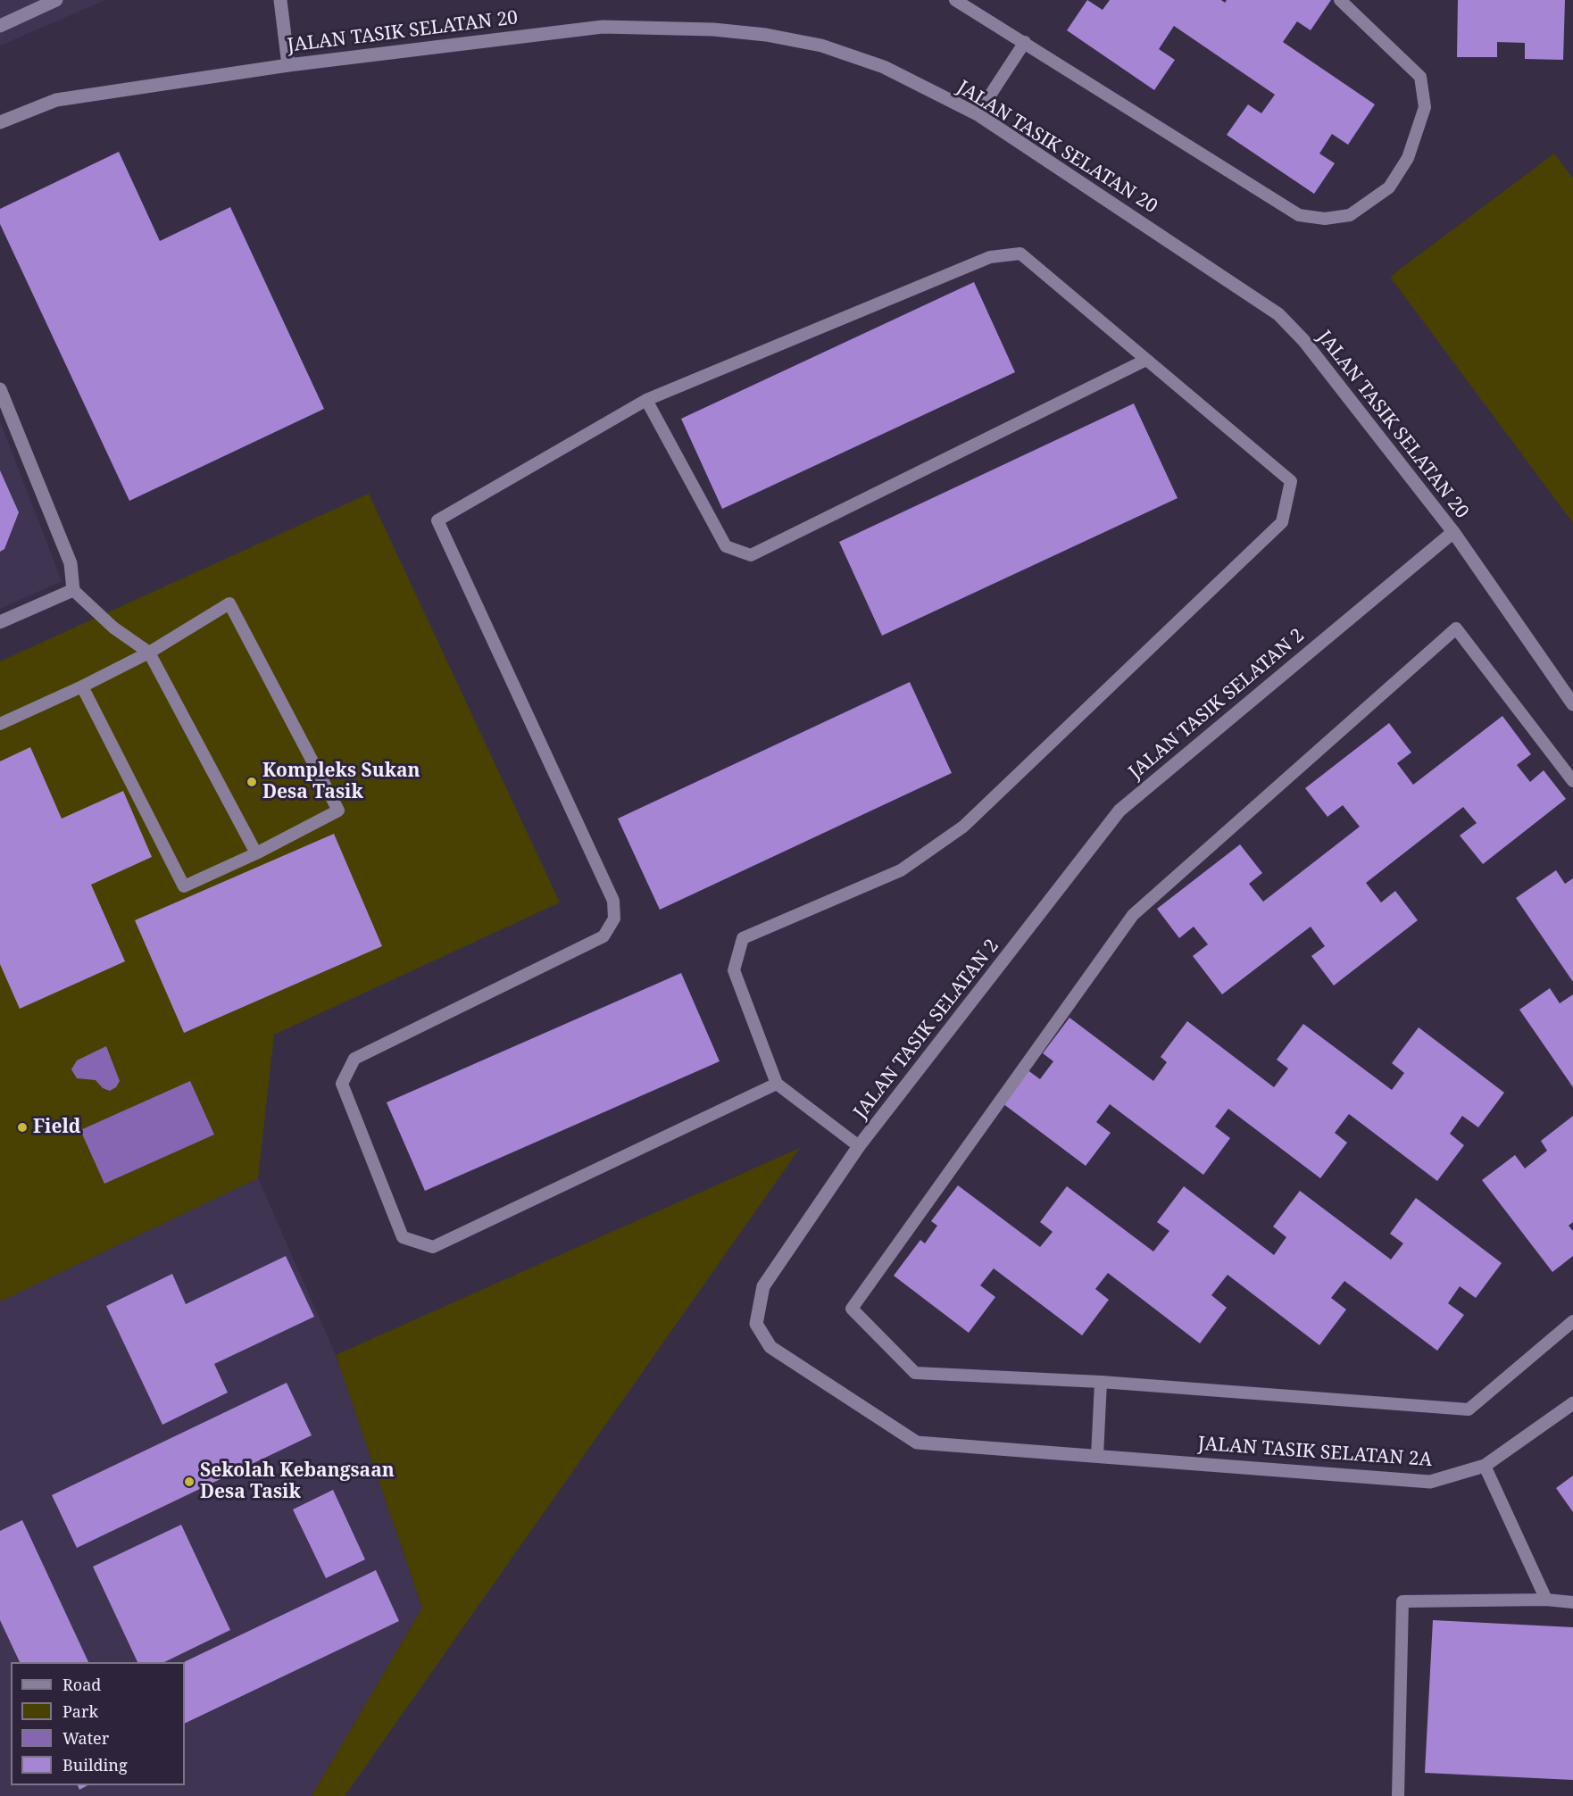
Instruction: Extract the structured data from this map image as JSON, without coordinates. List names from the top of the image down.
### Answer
{
  "streets": {
    "street": ["JALAN TASIK SELATAN 20", "JALAN TASIK SELATAN 2", "JALAN TASIK SELATAN 2A"]
  },
  "crossings": [
    ["JALAN TASIK SELATAN 20", "JALAN TASIK SELATAN 2"],
    ["JALAN TASIK SELATAN 2", "JALAN TASIK SELATAN 2A"]
  ],
  "places": ["Kompleks Sukan Desa Tasik", "Field", "Sekolah Kebangsaan Desa Tasik"],
  "legend": [
    "Road",
    "Park",
    "Water",
    "Building"
  ]
}
